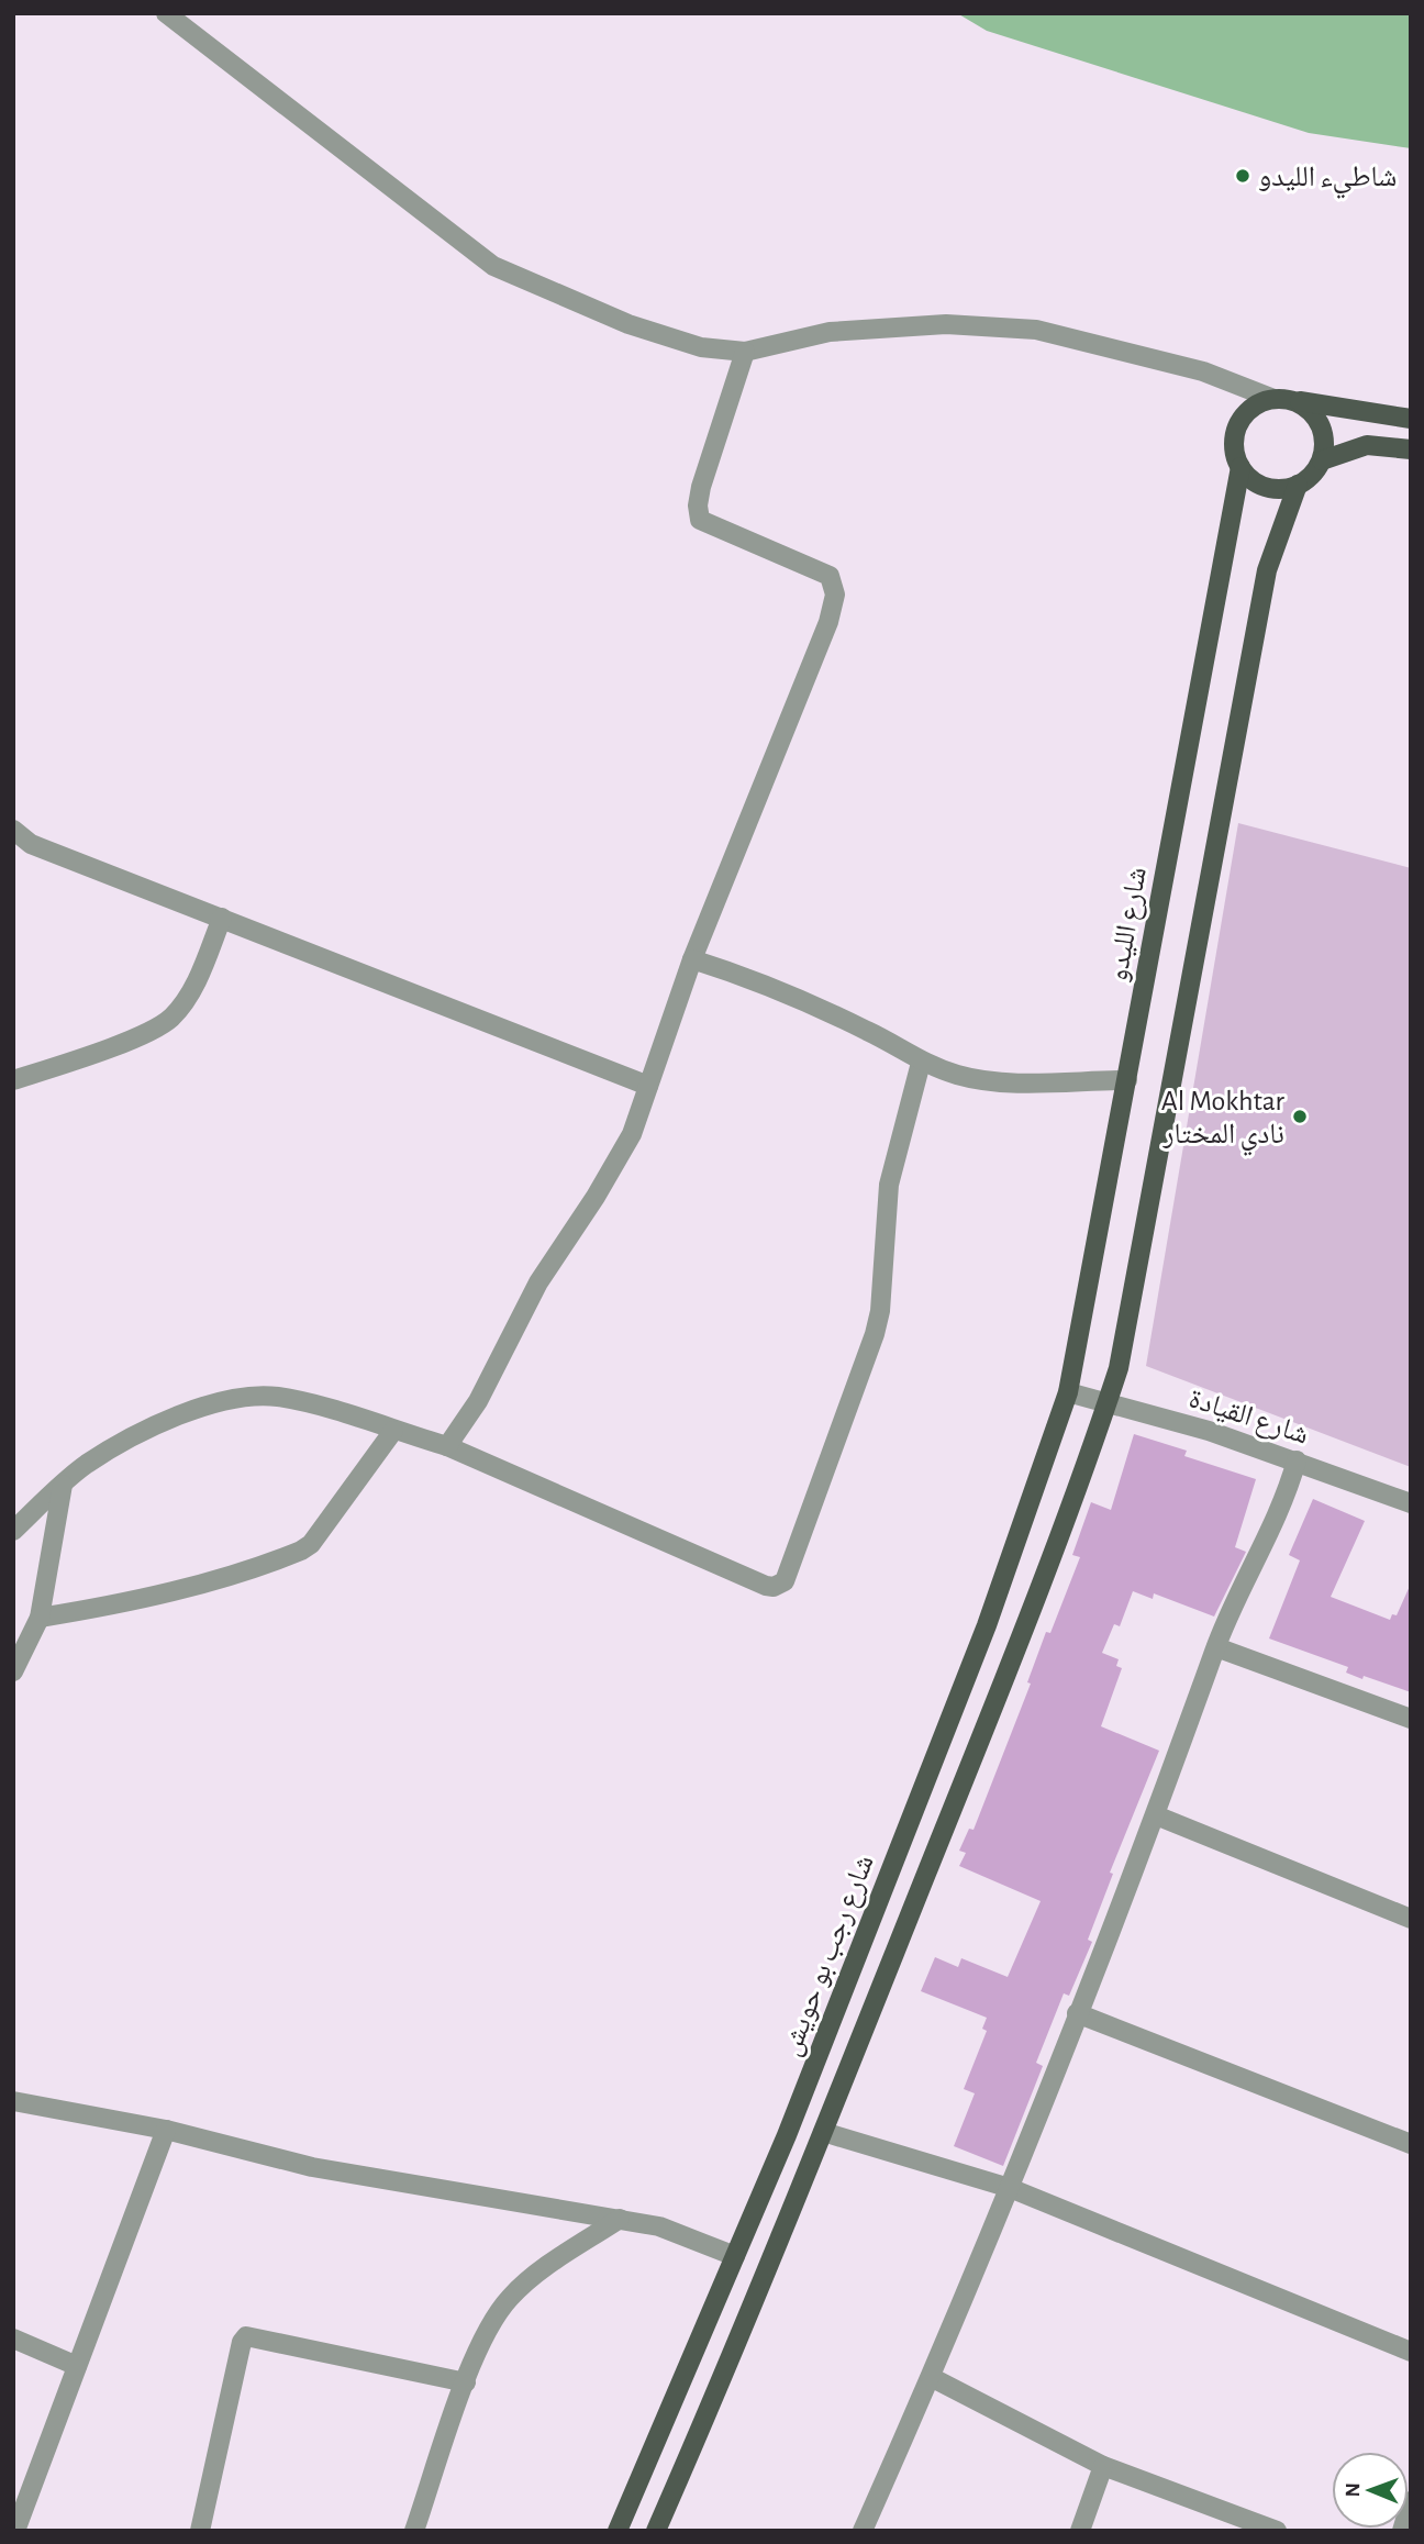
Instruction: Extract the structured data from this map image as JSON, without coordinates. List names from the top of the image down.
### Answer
{
  "streets": {
    "main road": ["شارع الليدو", "شارع رجب بو حويش"],
    "street": ["شارع القيادة"]
  },
  "crossings": [
    ["شارع الليدو", "شارع القيادة"],
    ["شارع الليدو", "شارع رجب بو حويش"],
    ["شارع القيادة", "شارع رجب بو حويش"]
  ],
  "places": ["شاطيء الليدو", "Al Mokhtar نادي المختار"],
  "north": "left"
}
